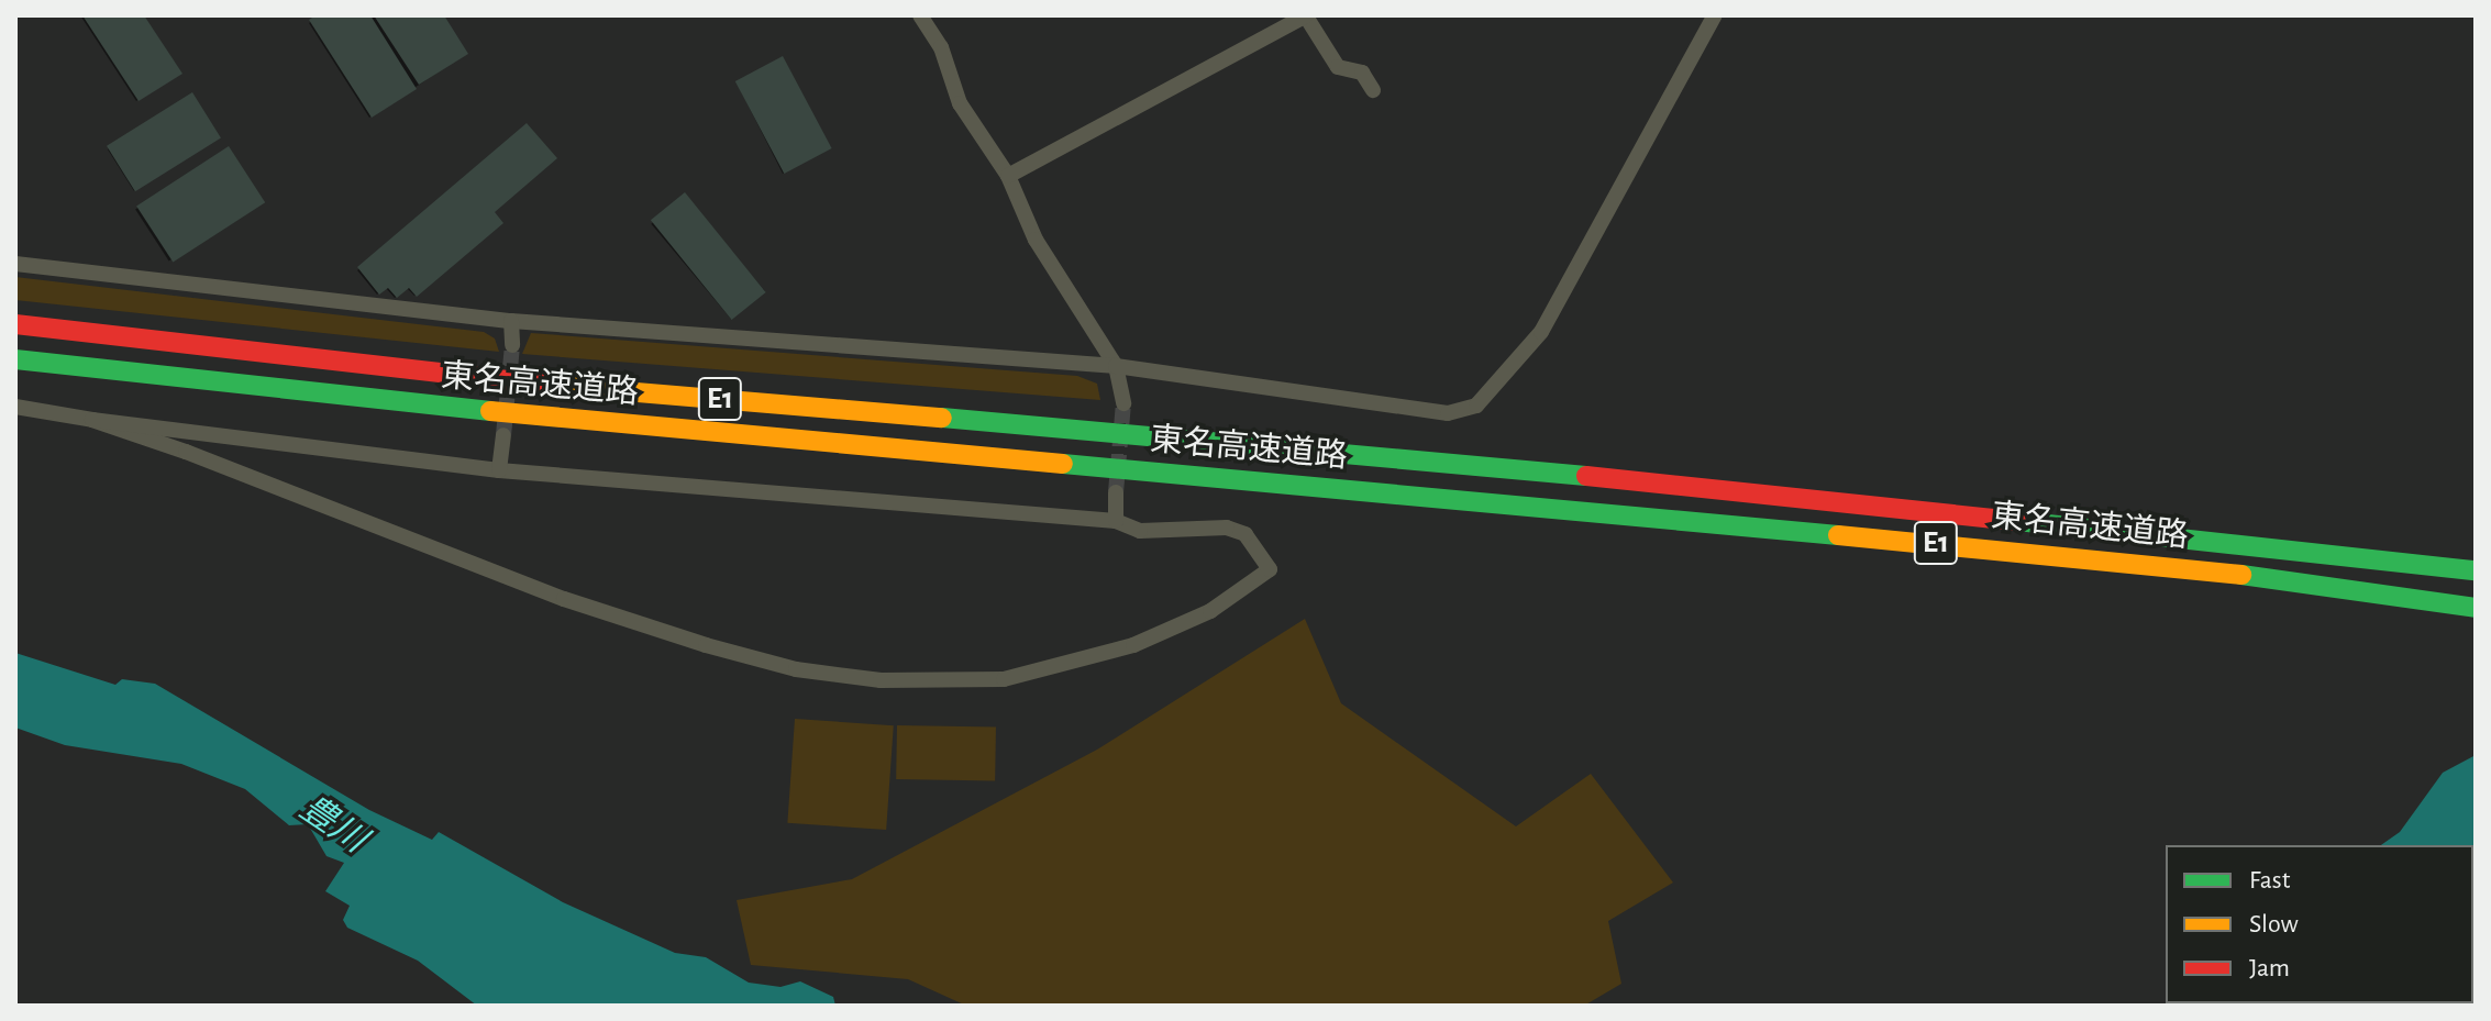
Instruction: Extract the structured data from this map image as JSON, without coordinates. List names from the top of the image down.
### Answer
{
  "streets": {
    "highway": ["東名高速道路", "E1"]
  },
  "water": ["豊川"],
  "legend": ["Fast", "Slow", "Jam"]
}
